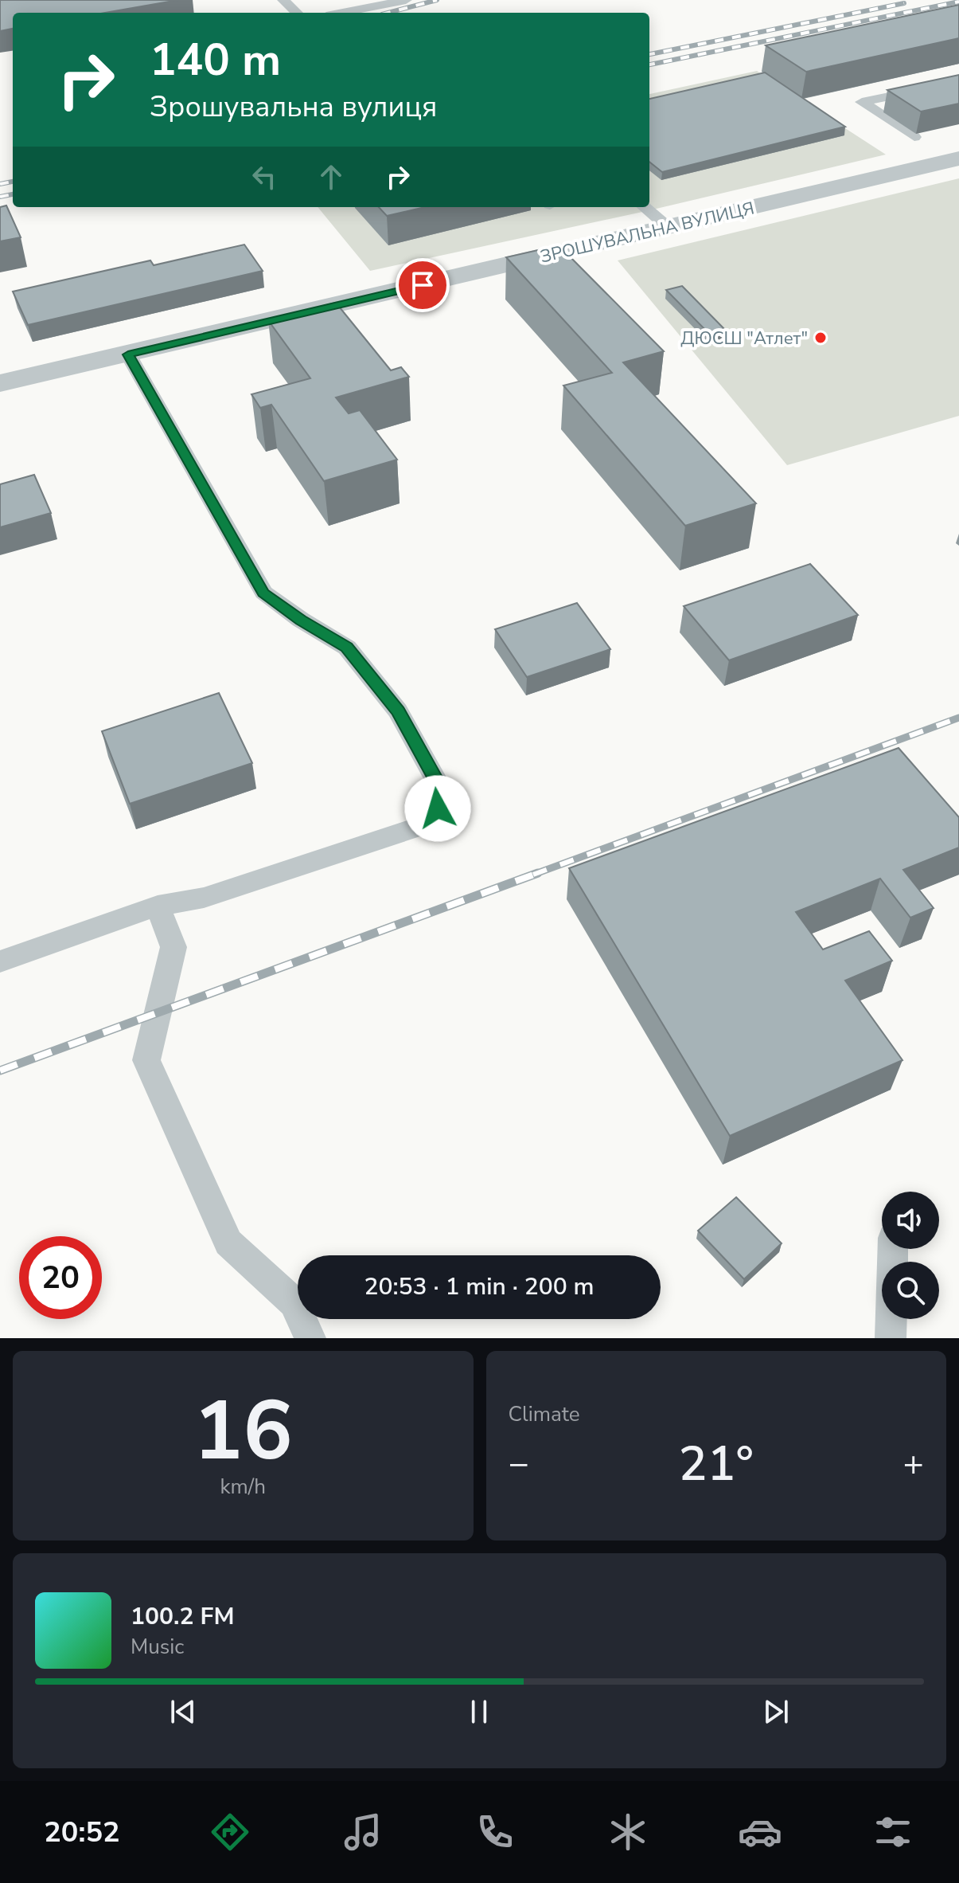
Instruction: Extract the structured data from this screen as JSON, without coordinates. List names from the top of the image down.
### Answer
{
  "streets": {
    "street": ["ЗРОШУВАЛЬНА ВУЛИЦЯ"]
  },
  "places": ["ДЮСШ \"Атлет\""],
  "page": {
    "turn": ["140 m", "Зрошувальна вулиця"],
    "limit": "20",
    "trip": "20:53 · 1 min · 200 m",
    "tile": [
      ["16", "km/h"],
      "Climate"
    ],
    "heat": ["−", "21°", "+"],
    "song": ["100.2 FM", "Music"],
    "tabs": "20:52"
  }
}
